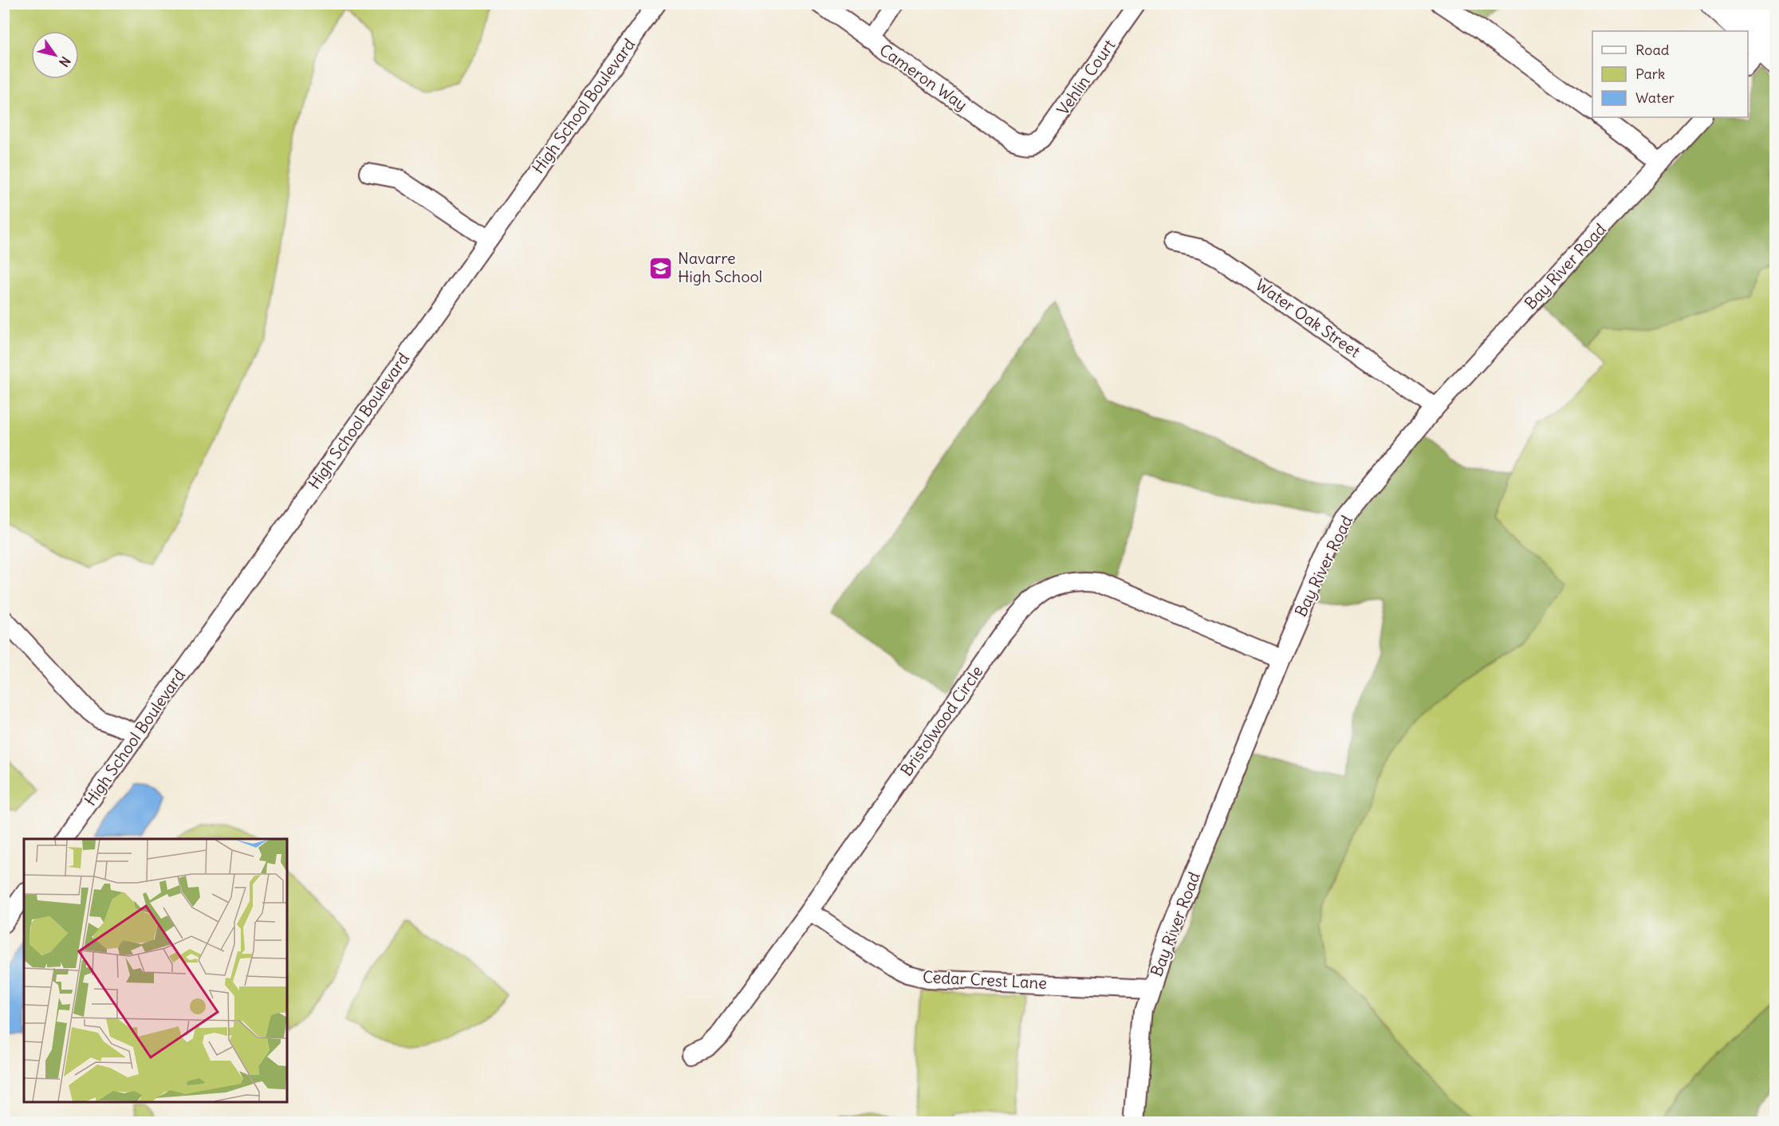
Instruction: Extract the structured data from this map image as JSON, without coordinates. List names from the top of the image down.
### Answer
{
  "streets": {
    "street": [
      "Cameron Way",
      "Vehlin Court",
      "High School Boulevard",
      "Bay River Road",
      "Water Oak Street",
      "Bristolwood Circle",
      "Cedar Crest Lane"
    ]
  },
  "crossings": [
    ["Cameron Way", "Vehlin Court"],
    ["Bay River Road", "Water Oak Street"],
    ["Bay River Road", "Bristolwood Circle"],
    ["Bay River Road", "Cedar Crest Lane"],
    ["Bristolwood Circle", "Cedar Crest Lane"]
  ],
  "places": {
    "school or university": ["Navarre High School"]
  },
  "legend": ["Road", "Park", "Water"],
  "north": "bottom right"
}
